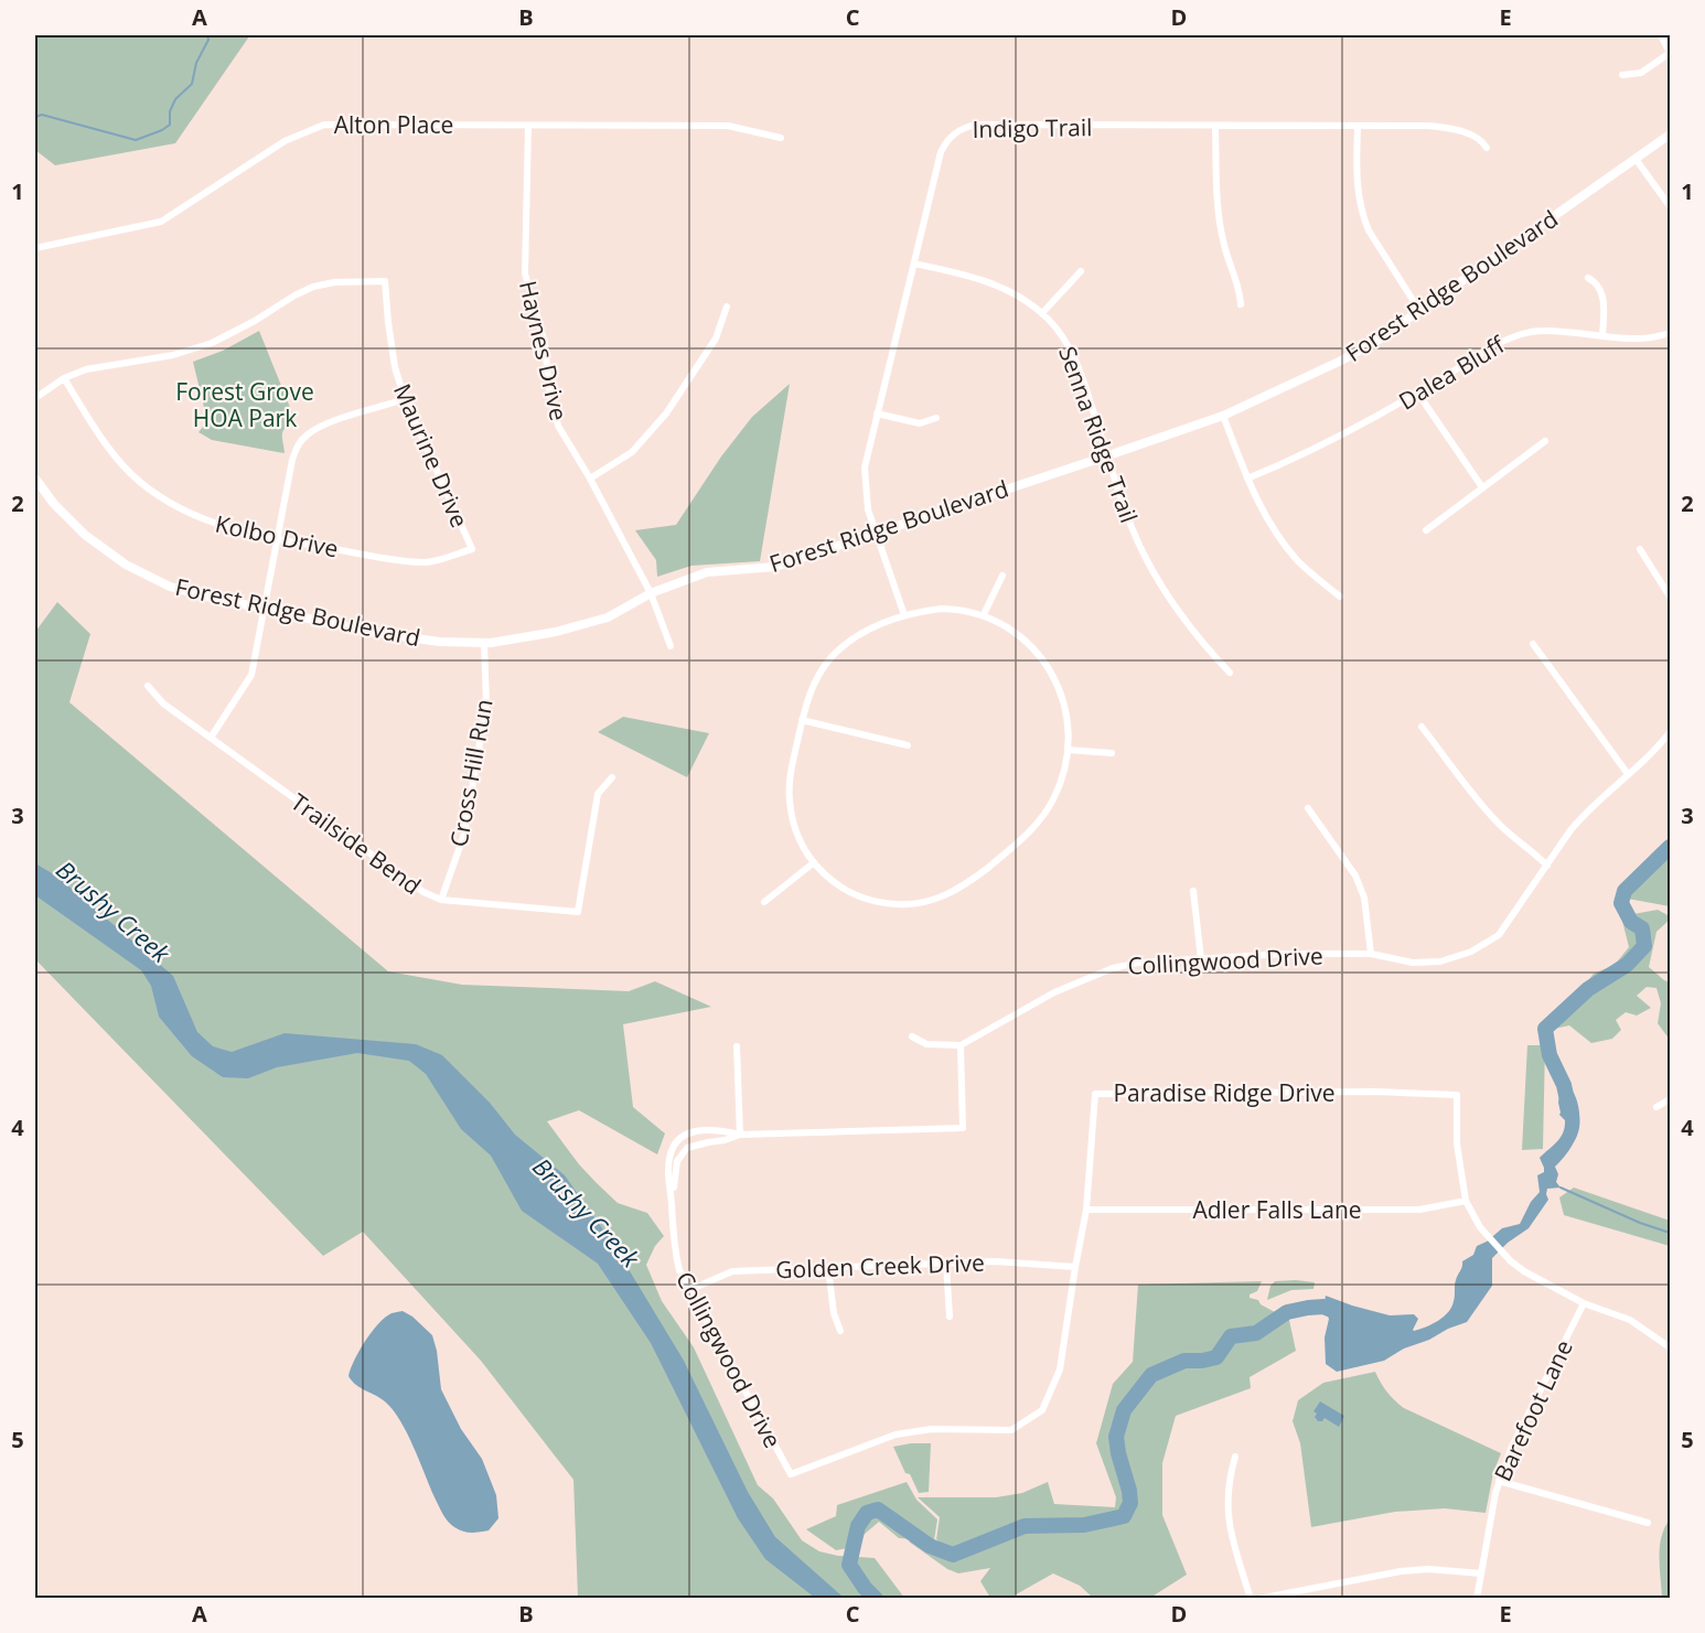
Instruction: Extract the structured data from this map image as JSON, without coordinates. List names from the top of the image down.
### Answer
{
  "streets": {
    "street": [
      "Alton Place",
      "Indigo Trail",
      "Forest Ridge Boulevard",
      "Haynes Drive",
      "Dalea Bluff",
      "Senna Ridge Trail",
      "Maurine Drive",
      "Kolbo Drive",
      "Cross Hill Run",
      "Trailside Bend",
      "Collingwood Drive",
      "Paradise Ridge Drive",
      "Adler Falls Lane",
      "Golden Creek Drive",
      "Barefoot Lane"
    ]
  },
  "crossings": [
    ["Alton Place", "Haynes Drive"],
    ["Indigo Trail", "Forest Ridge Boulevard"],
    ["Indigo Trail", "Senna Ridge Trail"],
    ["Forest Ridge Boulevard", "Haynes Drive"],
    ["Forest Ridge Boulevard", "Senna Ridge Trail"],
    ["Forest Ridge Boulevard", "Cross Hill Run"],
    ["Maurine Drive", "Kolbo Drive"],
    ["Cross Hill Run", "Trailside Bend"],
    ["Collingwood Drive", "Paradise Ridge Drive"],
    ["Collingwood Drive", "Golden Creek Drive"],
    ["Paradise Ridge Drive", "Adler Falls Lane"],
    ["Paradise Ridge Drive", "Golden Creek Drive"],
    ["Paradise Ridge Drive", "Barefoot Lane"]
  ],
  "water": ["Brushy Creek"],
  "parks": ["Forest Grove HOA Park"],
  "grid": {
    "columns": [
      "A",
      "B",
      "C",
      "D",
      "E"
    ],
    "rows": [
      "1",
      "2",
      "3",
      "4",
      "5"
    ]
  }
}
